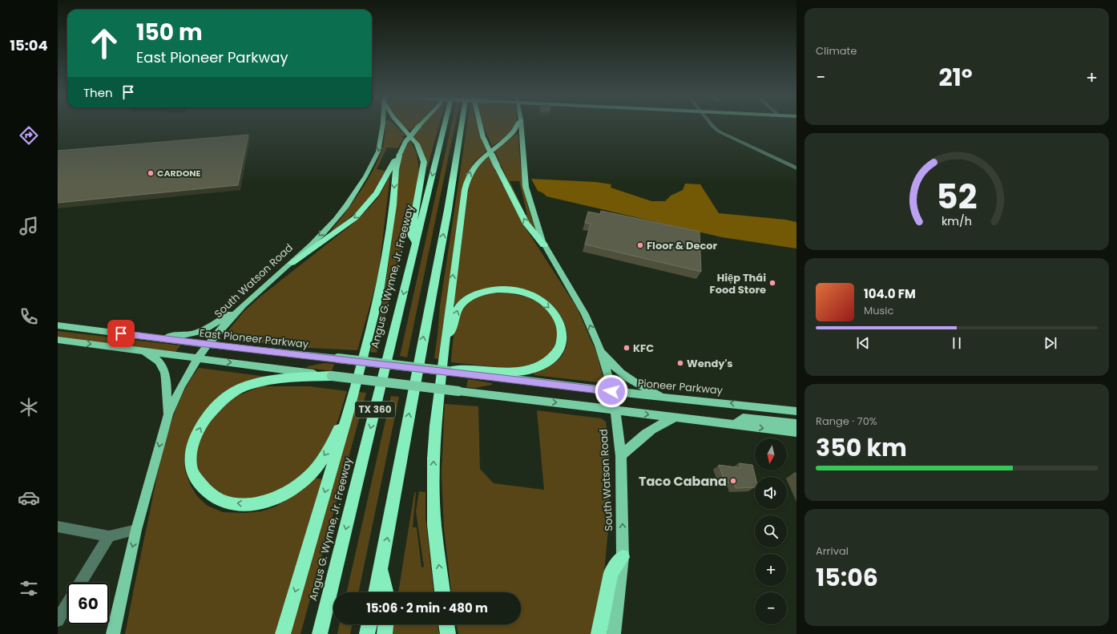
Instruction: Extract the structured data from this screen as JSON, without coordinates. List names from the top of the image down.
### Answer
{
  "streets": {
    "highway": ["Angus G. Wynne, Jr. Freeway", "TX 360"],
    "main road": ["South Watson Road", "East Pioneer Parkway", "Pioneer Parkway"]
  },
  "crossings": [
    ["South Watson Road", "East Pioneer Parkway"],
    ["South Watson Road", "Pioneer Parkway"],
    ["East Pioneer Parkway", "Pioneer Parkway"]
  ],
  "places": [
    "CARDONE",
    "Floor & Decor",
    "Hiệp Thái Food Store",
    "KFC",
    "Wendy's",
    "Taco Cabana"
  ],
  "north": "bottom",
  "page": {
    "tabs": "15:04",
    "tile": [
      "Climate",
      ["Range · 70%", "350 km"],
      ["Arrival", "15:06"]
    ],
    "turn": ["150 m", "East Pioneer Parkway"],
    "heat": ["−", "21°", "+"],
    "then": "Then",
    "song": ["104.0 FM", "Music"],
    "map_buttons": ["+", "−"],
    "limit": "60",
    "trip": "15:06 · 2 min · 480 m",
    "gauge": ["52", "km/h"]
  }
}
